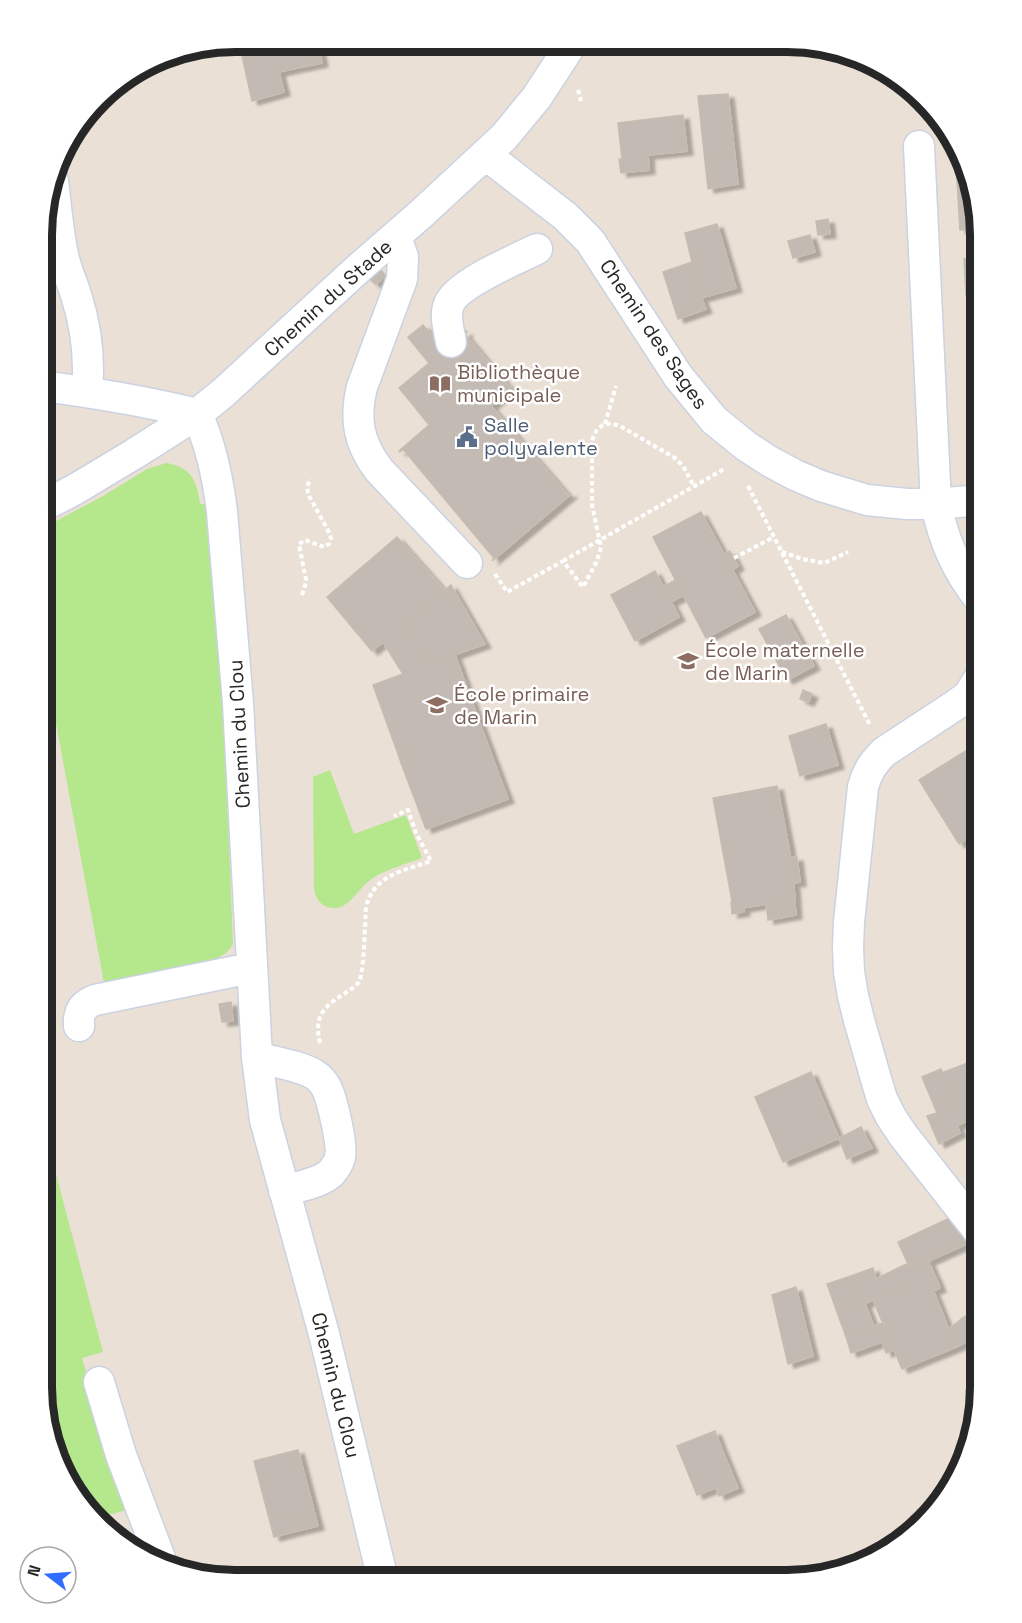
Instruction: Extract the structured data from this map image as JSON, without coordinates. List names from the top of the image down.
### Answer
{
  "streets": {
    "street": ["Chemin du Stade", "Chemin des Sages", "Chemin du Clou"]
  },
  "crossings": [
    ["Chemin du Stade", "Chemin des Sages"],
    ["Chemin du Stade", "Chemin du Clou"]
  ],
  "places": {
    "library": ["Bibliothèque municipale"],
    "public building": ["Salle polyvalente"],
    "school or university": ["École maternelle de Marin", "École primaire de Marin"]
  },
  "north": "left"
}
